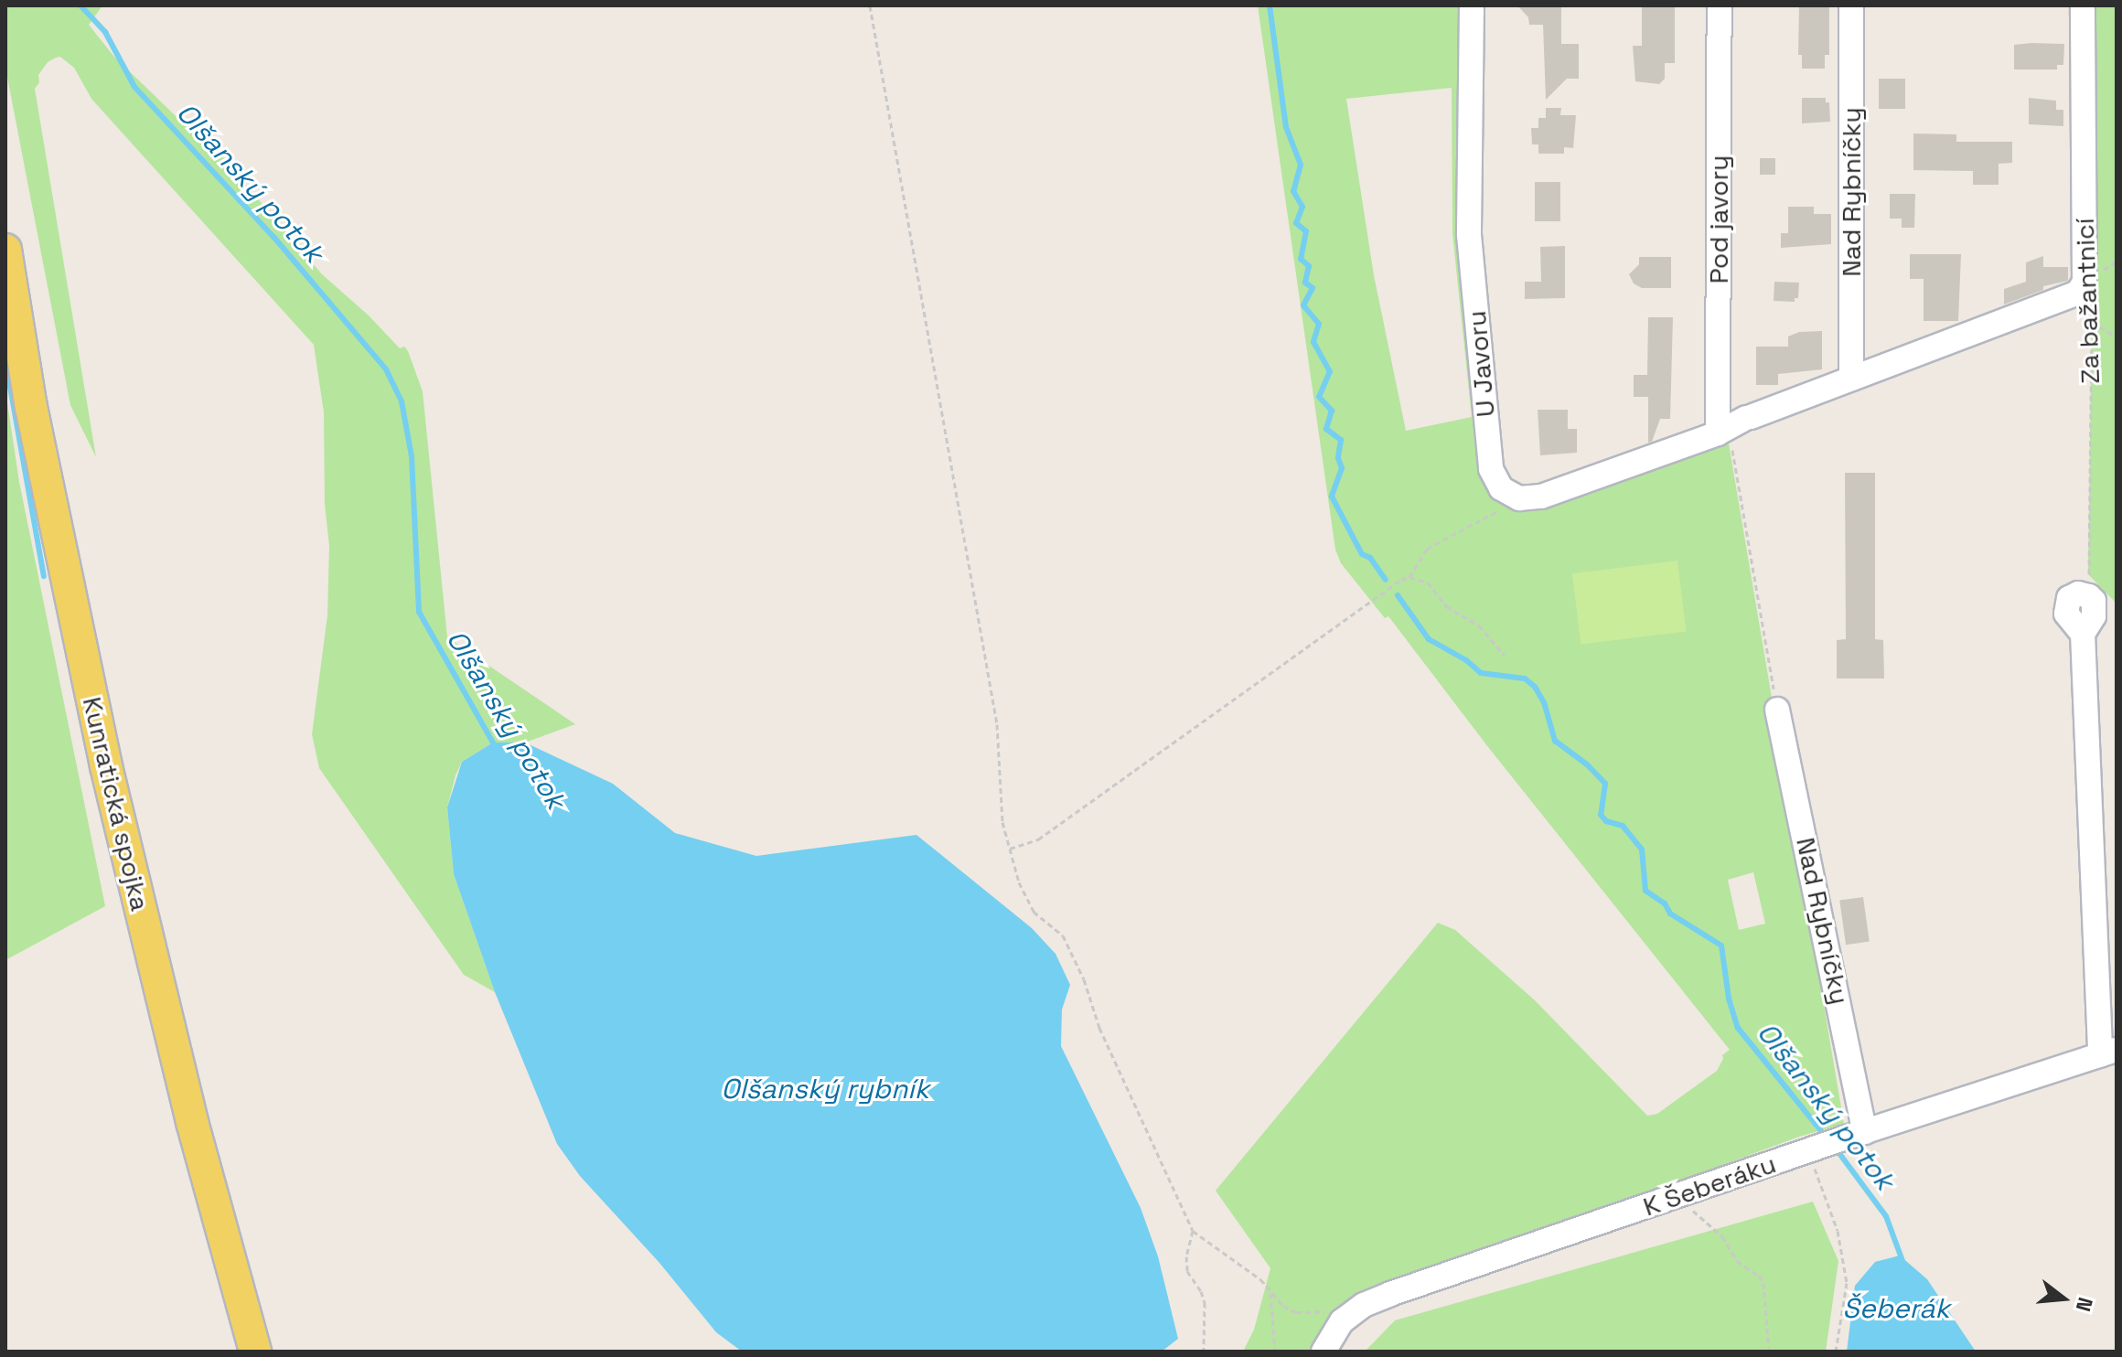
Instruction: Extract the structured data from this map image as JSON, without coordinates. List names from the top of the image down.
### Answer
{
  "streets": {
    "main road": ["Kunratická spojka"],
    "street": [
      "Nad Rybníčky",
      "Pod javory",
      "Za bažantnicí",
      "U Javoru",
      "K Šeberáku"
    ]
  },
  "crossings": [
    ["Nad Rybníčky", "K Šeberáku"]
  ],
  "water": ["Olšanský potok", "Olšanský rybník", "Šeberák"],
  "north": "right"
}
